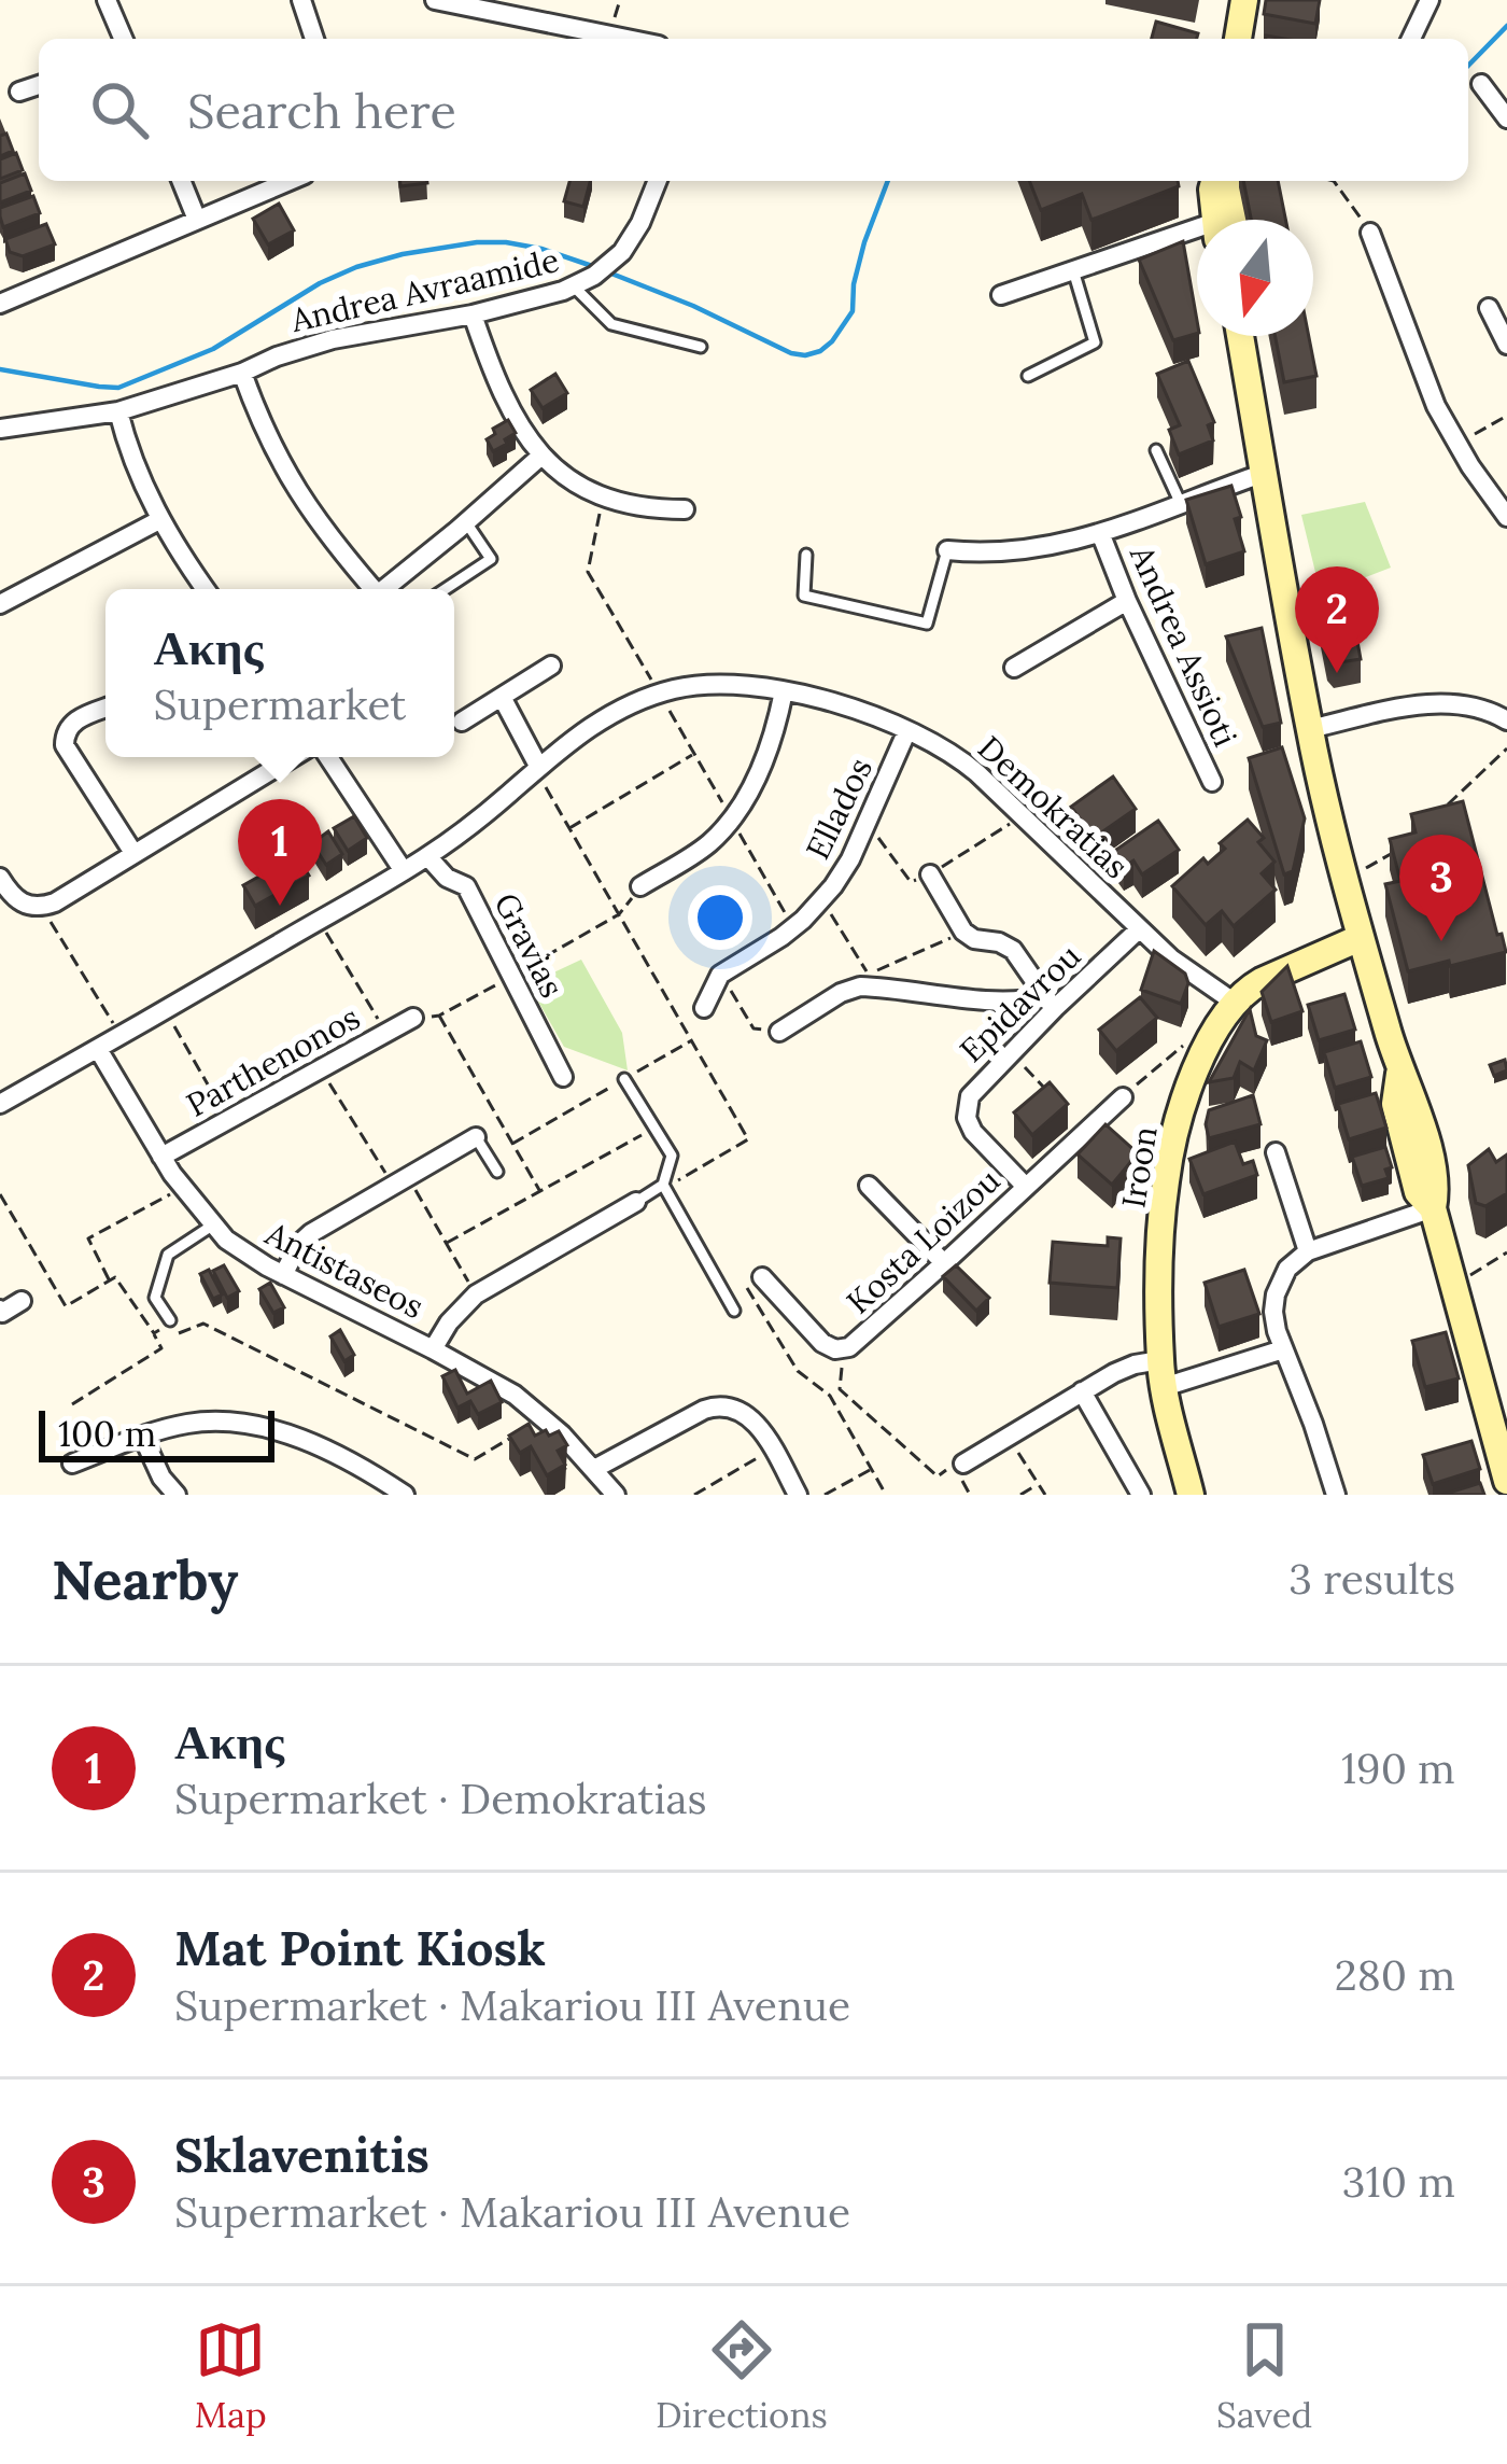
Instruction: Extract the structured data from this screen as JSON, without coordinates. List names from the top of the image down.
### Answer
{
  "streets": {
    "street": [
      "Andrea Avraamide",
      "Andrea Assioti",
      "Demokratias",
      "Ellados",
      "Gravias",
      "Epidavrou",
      "Parthenonos",
      "Iroon",
      "Kosta Loizou",
      "Antistaseos"
    ]
  },
  "crossings": [
    ["Demokratias", "Ellados"],
    ["Demokratias", "Gravias"],
    ["Demokratias", "Epidavrou"],
    ["Demokratias", "Iroon"],
    ["Demokratias", "Antistaseos"],
    ["Epidavrou", "Kosta Loizou"],
    ["Parthenonos", "Antistaseos"]
  ],
  "scale_bar": "100 m",
  "north": "bottom",
  "page": {
    "search": "Search here",
    "pins": ["2", "1", "3"],
    "popup": ["Ακης", "Supermarket"],
    "scale": "100 m",
    "heading": ["Nearby", "3 results"],
    "list": [
      {
        "mark": "1",
        "name": "Ακης",
        "note": "Supermarket · Demokratias",
        "value": "190 m"
      },
      {
        "mark": "2",
        "name": "Mat Point Kiosk",
        "note": "Supermarket · Makariou III Avenue",
        "value": "280 m"
      },
      {
        "mark": "3",
        "name": "Sklavenitis",
        "note": "Supermarket · Makariou III Avenue",
        "value": "310 m"
      }
    ],
    "nav": ["Map", "Directions", "Saved"]
  }
}
